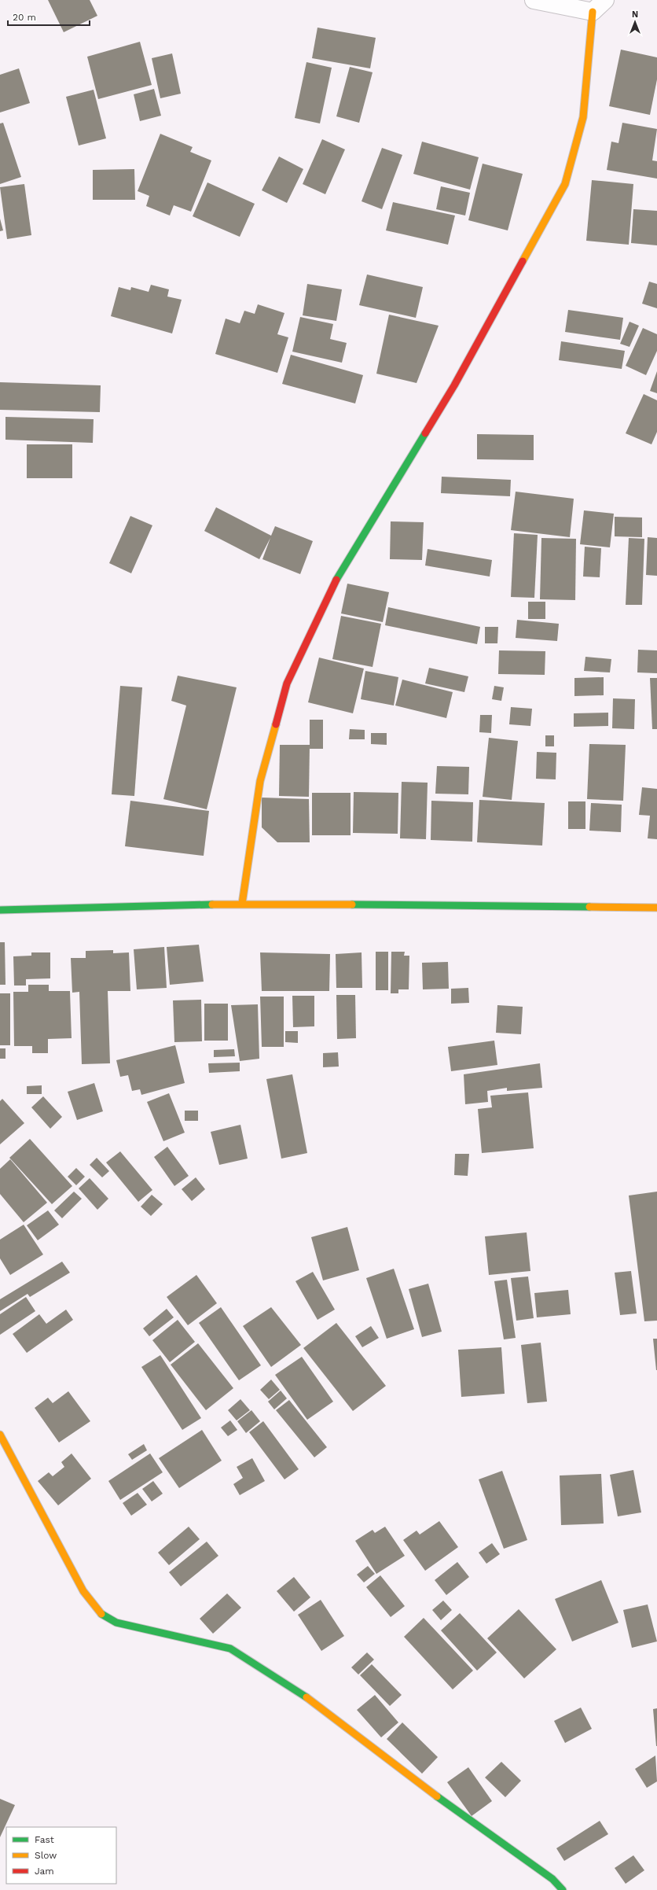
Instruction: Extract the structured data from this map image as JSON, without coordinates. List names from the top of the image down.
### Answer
{
  "legend": ["Fast", "Slow", "Jam"],
  "scale_bar": "20 m",
  "north": "top"
}
